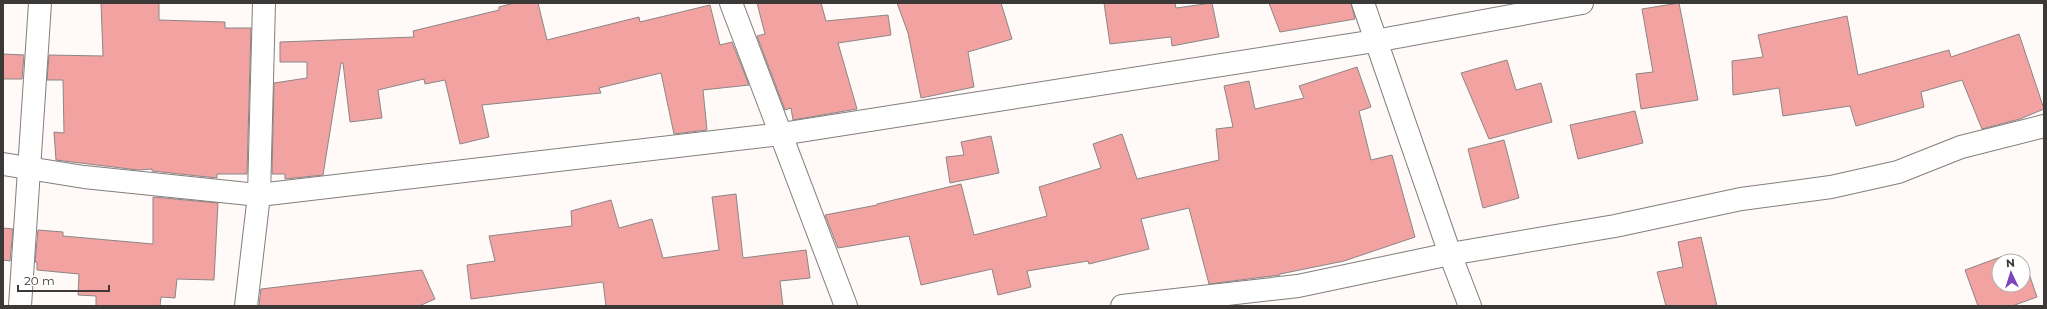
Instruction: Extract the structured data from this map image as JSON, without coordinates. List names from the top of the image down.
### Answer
{
  "scale_bar": "20 m",
  "north": "top"
}
